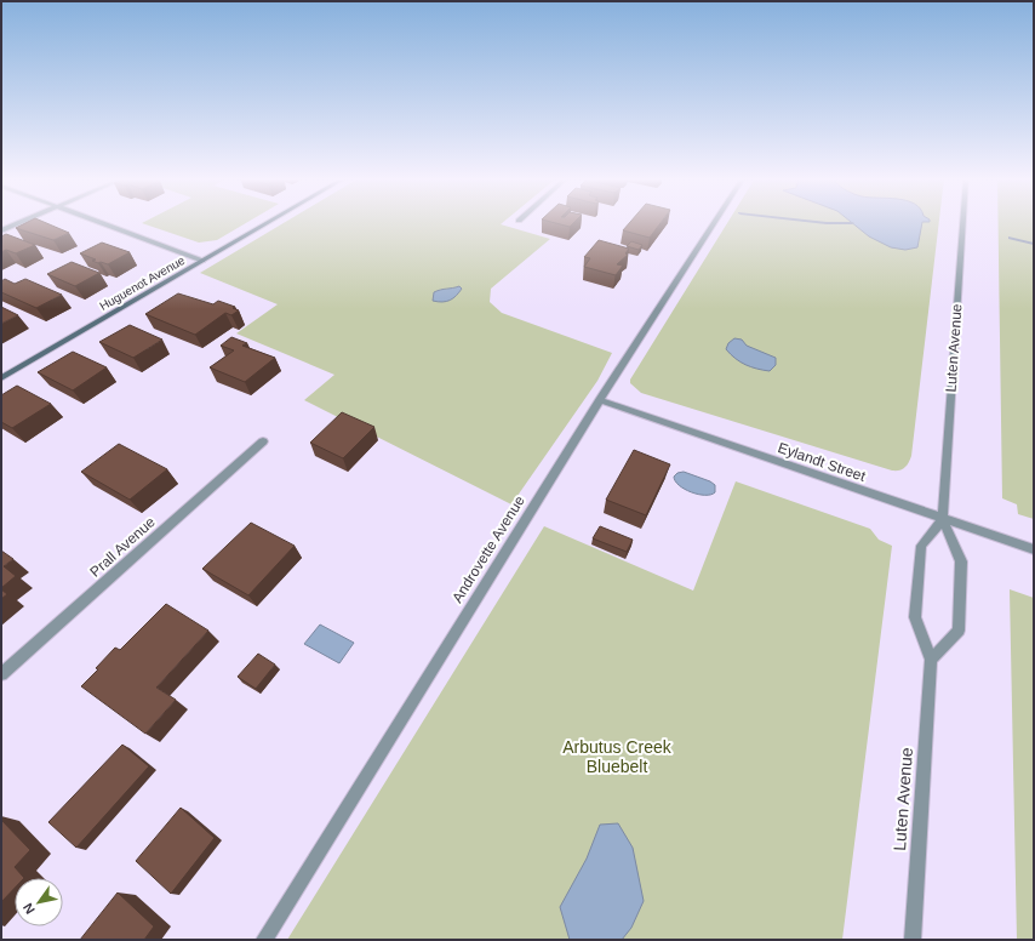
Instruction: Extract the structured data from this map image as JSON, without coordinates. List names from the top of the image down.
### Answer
{
  "streets": {
    "street": [
      "Huguenot Avenue",
      "Luten Avenue",
      "Eylandt Street",
      "Prall Avenue",
      "Androvette Avenue"
    ]
  },
  "crossings": [
    ["Luten Avenue", "Eylandt Street"],
    ["Eylandt Street", "Androvette Avenue"]
  ],
  "parks": ["Arbutus Creek Bluebelt"],
  "north": "bottom left"
}
